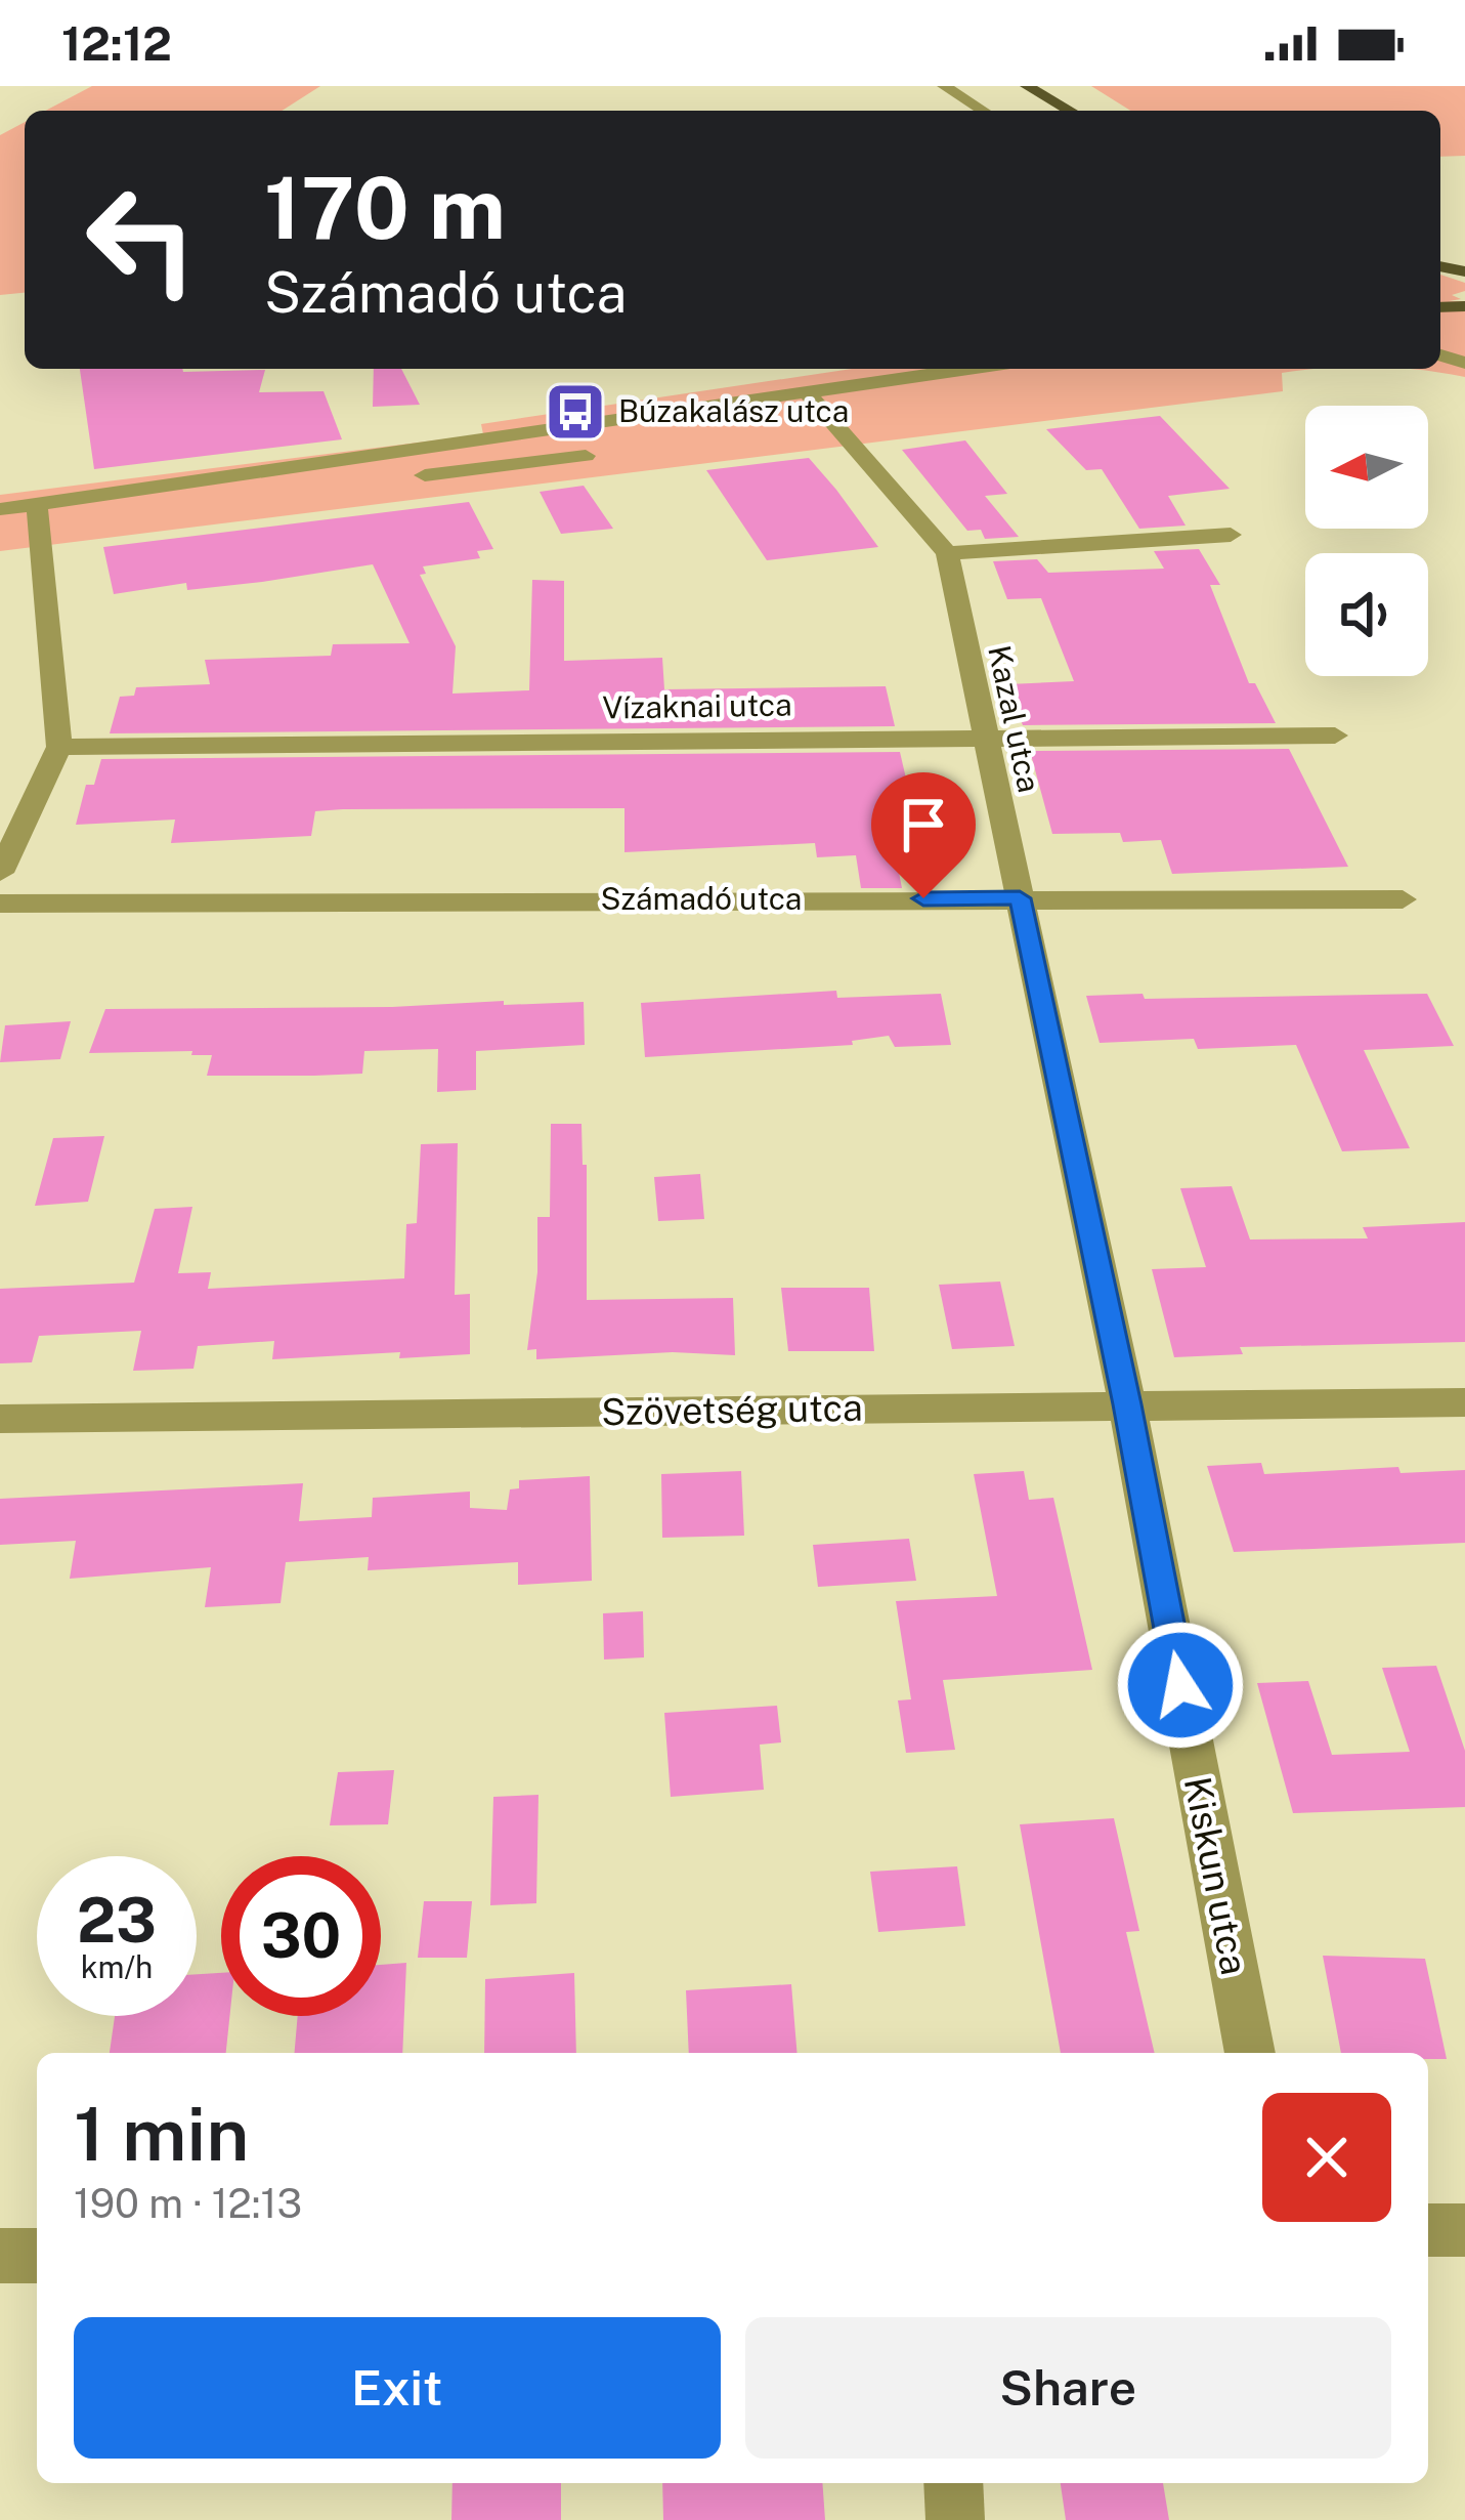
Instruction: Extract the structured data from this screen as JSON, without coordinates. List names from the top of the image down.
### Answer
{
  "streets": {
    "street": [
      "Vízaknai utca",
      "Kazal utca",
      "Számadó utca",
      "Szövetség utca",
      "Kiskun utca"
    ]
  },
  "crossings": [
    ["Vízaknai utca", "Kazal utca"],
    ["Kazal utca", "Számadó utca"],
    ["Kazal utca", "Kiskun utca"],
    ["Számadó utca", "Kiskun utca"],
    ["Szövetség utca", "Kiskun utca"]
  ],
  "places": {
    "bus stop": ["Búzakalász utca"]
  },
  "north": "left",
  "page": {
    "status": "12:12",
    "turn": ["170 m", "Számadó utca"],
    "speed": "23 km/h",
    "limit": "30",
    "heading": ["1 min", "190 m · 12:13"],
    "buttons": ["Exit", "Share"]
  }
}
